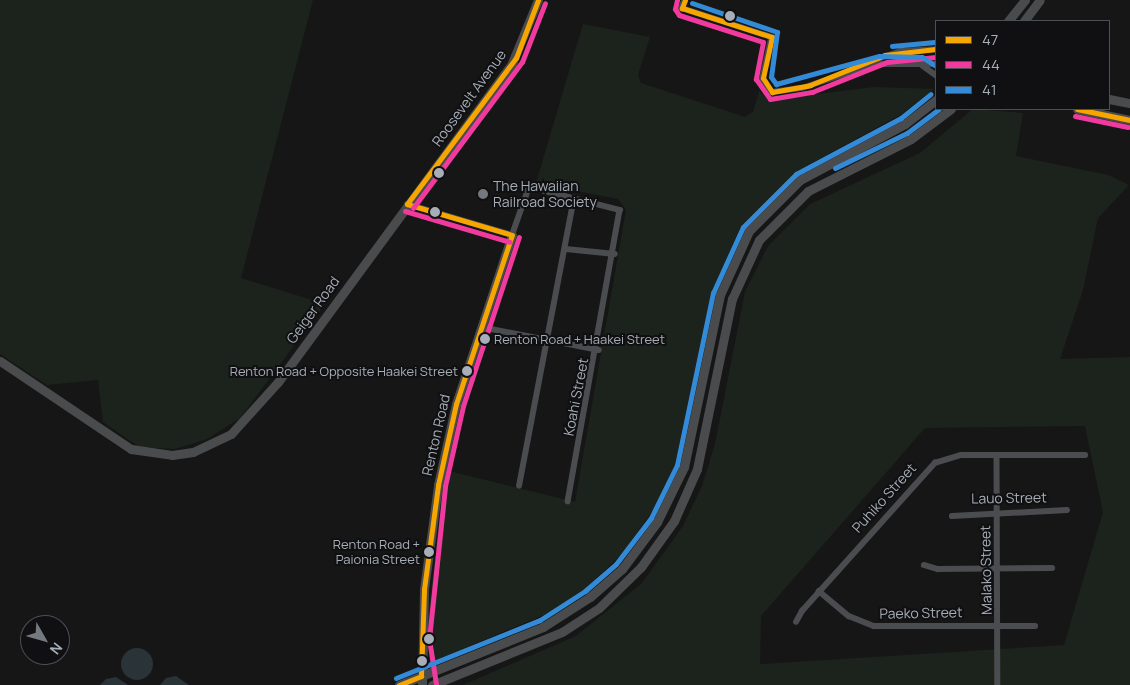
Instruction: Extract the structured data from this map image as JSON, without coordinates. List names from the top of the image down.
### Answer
{
  "streets": {
    "main road": ["Roosevelt Avenue", "Geiger Road", "Renton Road"],
    "street": [
      "Koahi Street",
      "Puhiko Street",
      "Lauo Street",
      "Malako Street",
      "Paeko Street"
    ]
  },
  "crossings": [
    ["Roosevelt Avenue", "Geiger Road"],
    ["Koahi Street", "Renton Road"],
    ["Puhiko Street", "Malako Street"],
    ["Puhiko Street", "Paeko Street"],
    ["Lauo Street", "Malako Street"],
    ["Malako Street", "Paeko Street"]
  ],
  "places": [
    "The Hawaiian Railroad Society",
    "Renton Road + Haakei Street",
    "Renton Road + Opposite Haakei Street",
    "Renton Road + Paionia Street"
  ],
  "lines": ["transit line 47", "transit line 44", "transit line 41"],
  "legend": ["47", "44", "41"],
  "north": "bottom right"
}
